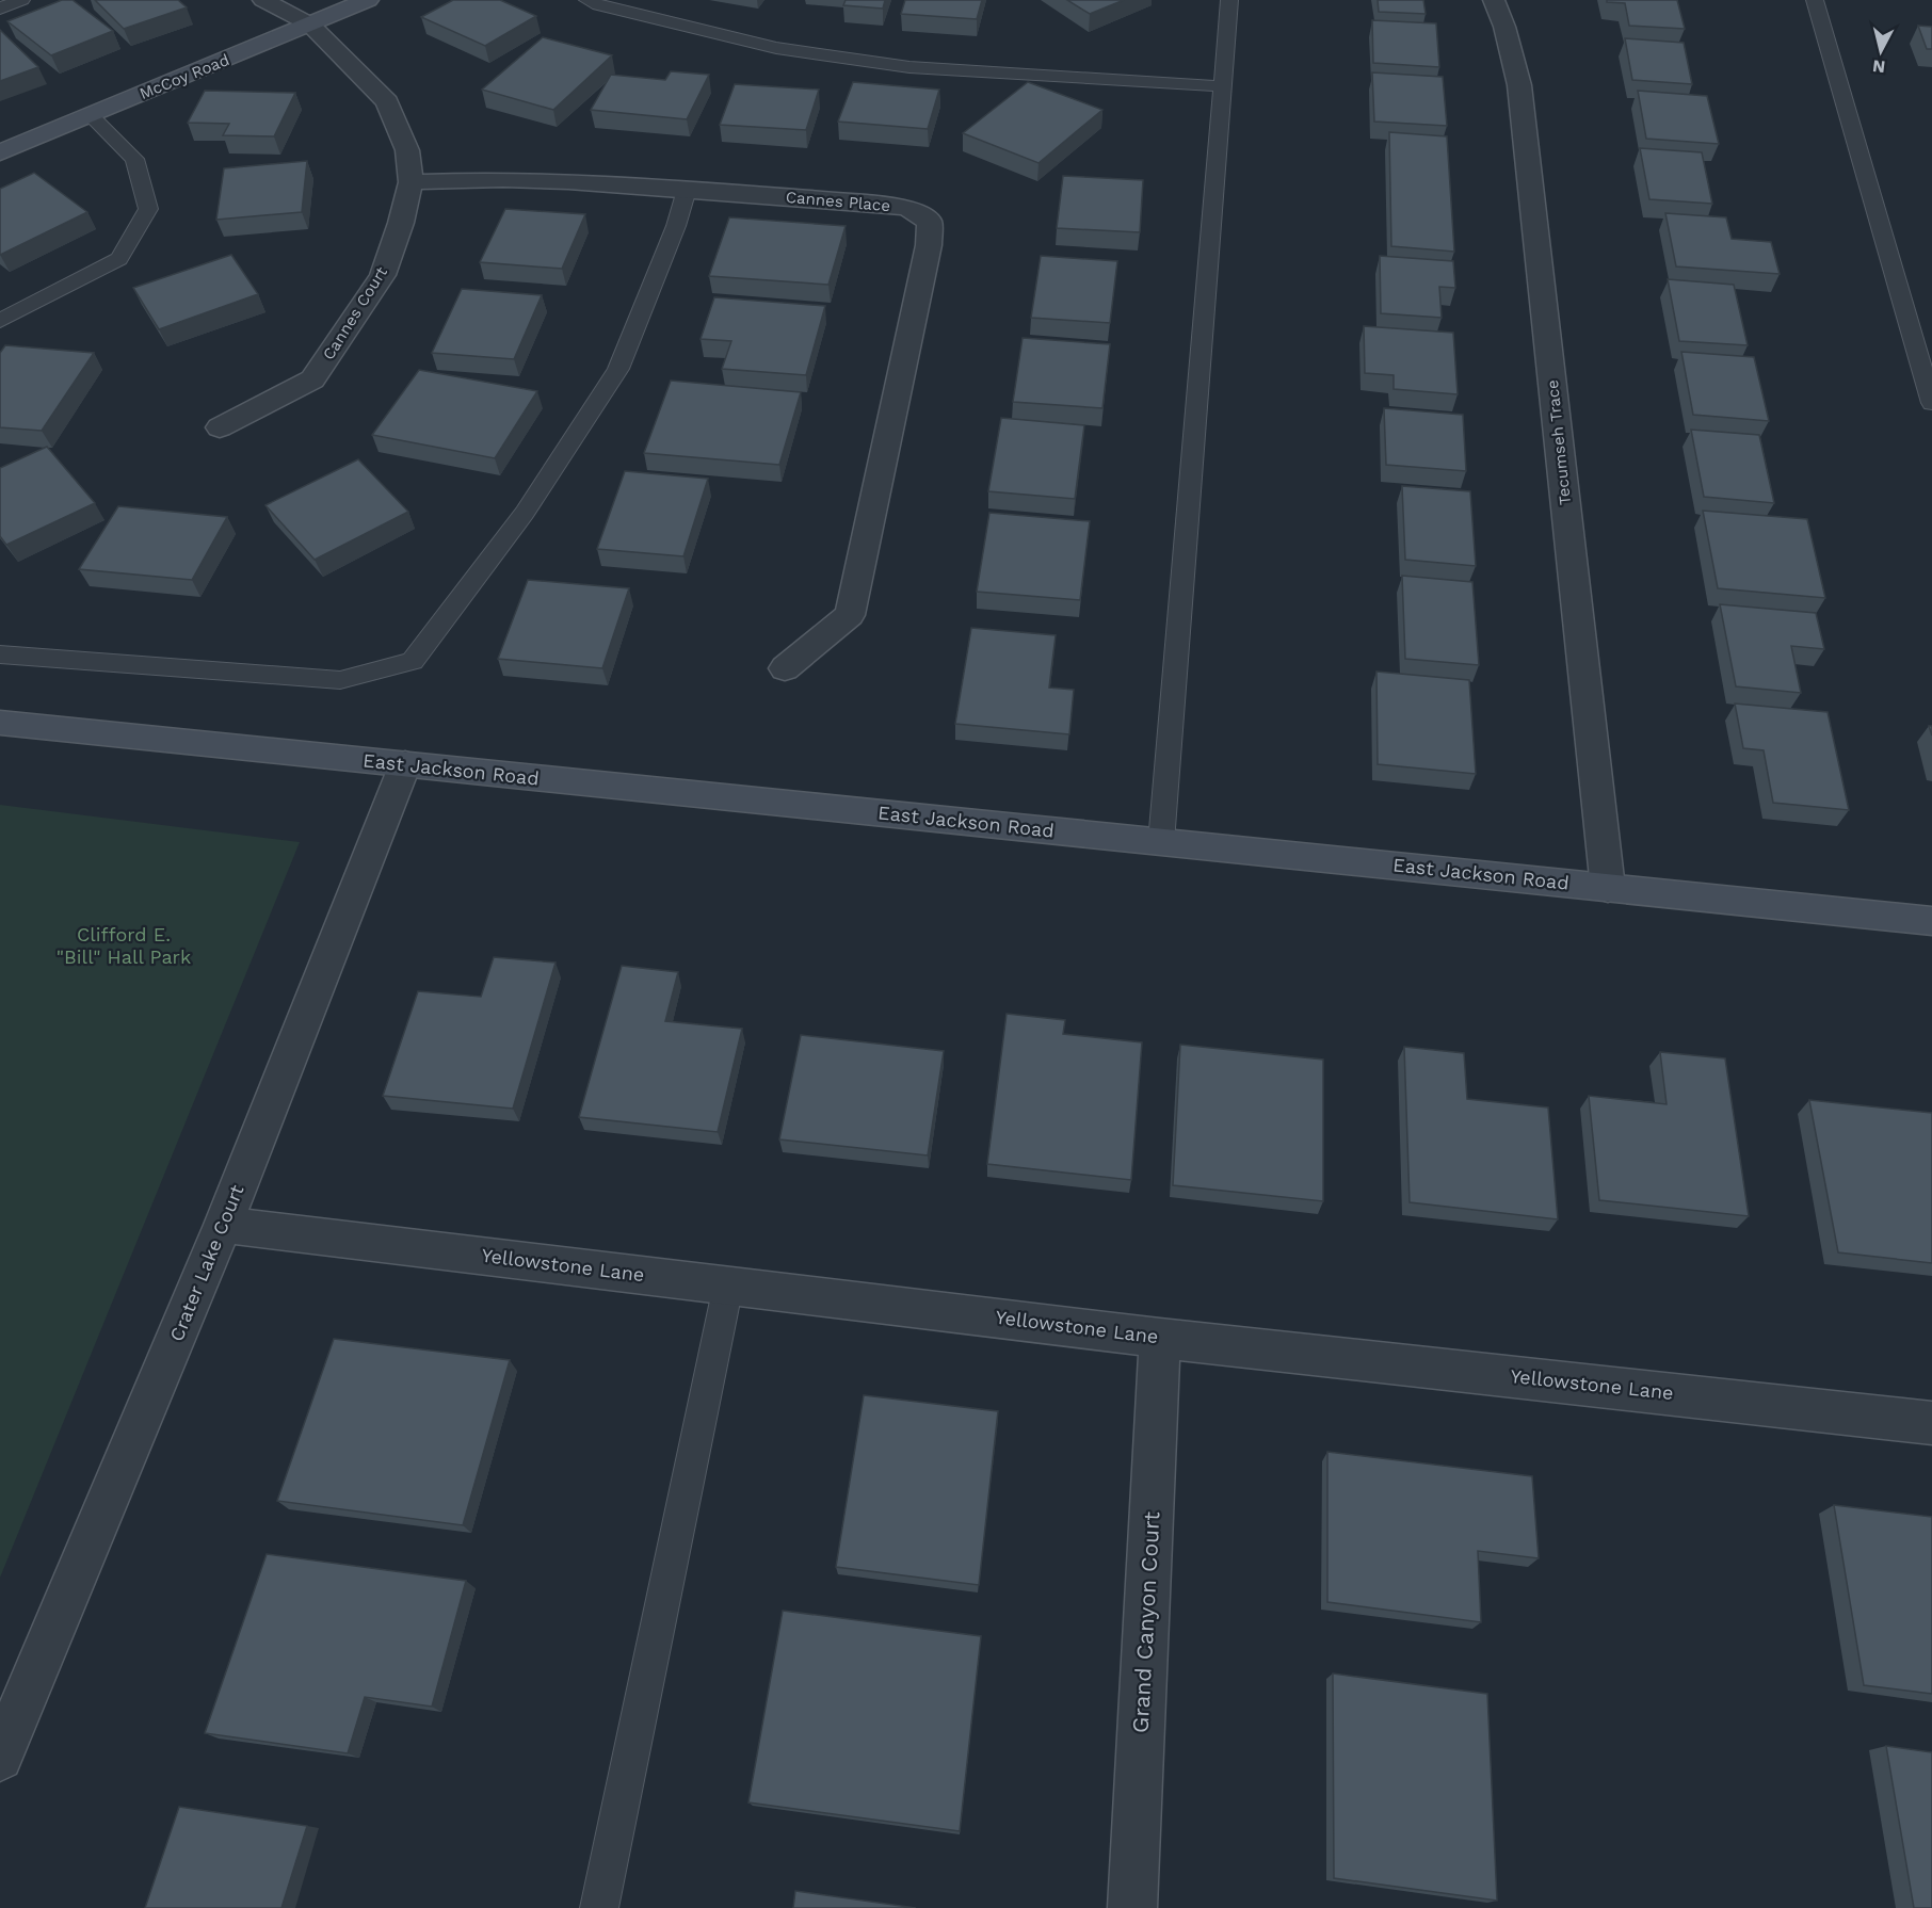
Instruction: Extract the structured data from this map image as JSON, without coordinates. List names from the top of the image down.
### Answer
{
  "streets": {
    "street": [
      "McCoy Road",
      "Cannes Place",
      "Cannes Court",
      "Tecumseh Trace",
      "East Jackson Road",
      "Crater Lake Court",
      "Yellowstone Lane",
      "Grand Canyon Court"
    ]
  },
  "crossings": [
    ["McCoy Road", "Cannes Court"],
    ["Cannes Place", "Cannes Court"],
    ["Tecumseh Trace", "East Jackson Road"],
    ["East Jackson Road", "Crater Lake Court"],
    ["Crater Lake Court", "Yellowstone Lane"],
    ["Yellowstone Lane", "Grand Canyon Court"]
  ],
  "parks": ["Clifford E. \"Bill\" Hall Park"],
  "north": "bottom"
}
